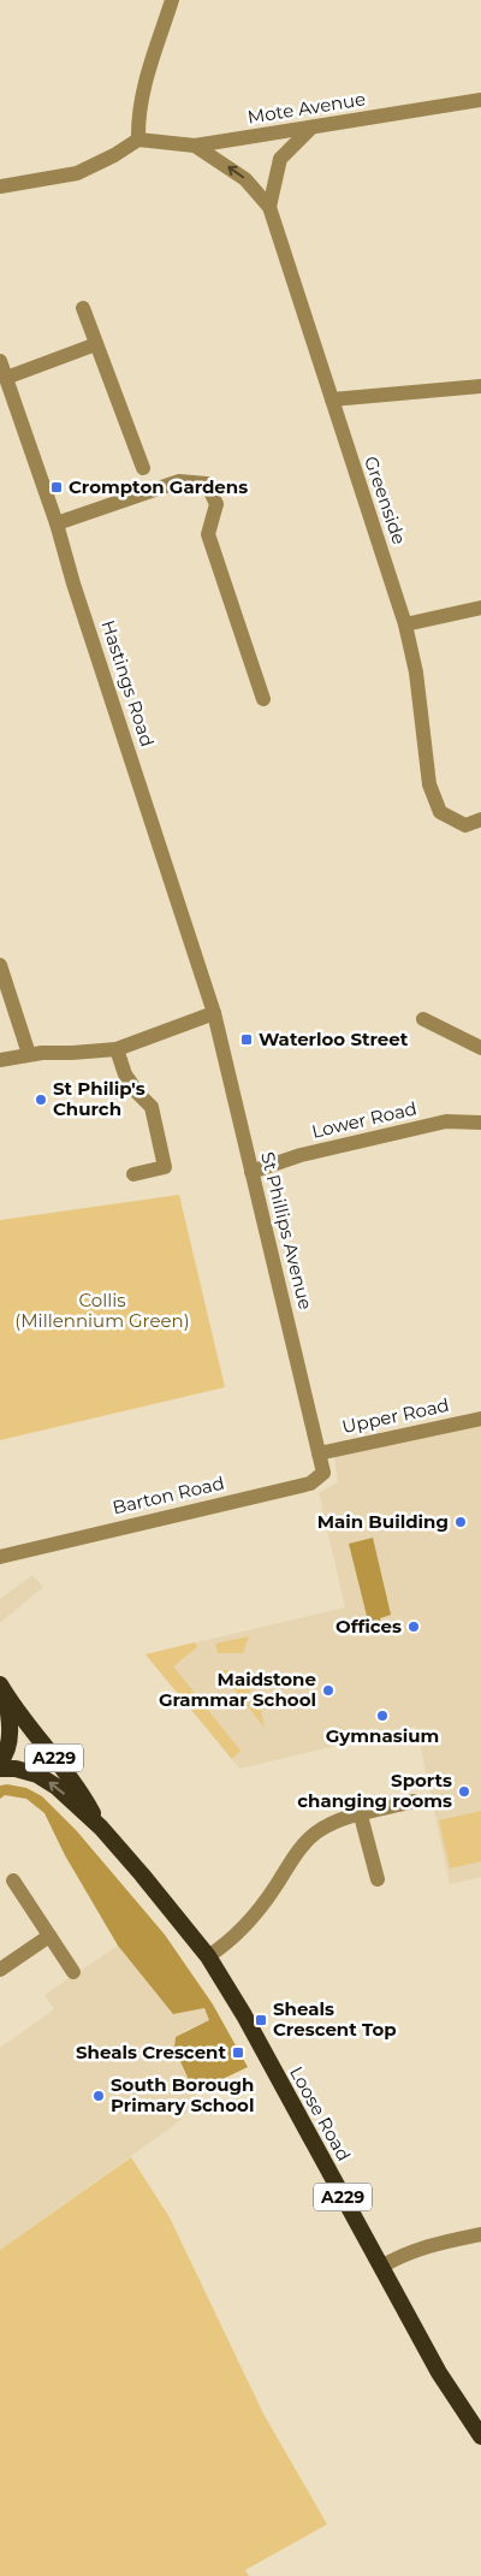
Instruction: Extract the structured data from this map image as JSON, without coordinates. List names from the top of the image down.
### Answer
{
  "streets": {
    "highway": ["A229", "Loose Road"],
    "street": [
      "Mote Avenue",
      "Greenside",
      "Hastings Road",
      "Lower Road",
      "St Phillips Avenue",
      "Upper Road",
      "Barton Road"
    ]
  },
  "crossings": [
    ["Mote Avenue", "Greenside"],
    ["Hastings Road", "St Phillips Avenue"],
    ["Lower Road", "St Phillips Avenue"],
    ["St Phillips Avenue", "Upper Road"],
    ["St Phillips Avenue", "Barton Road"],
    ["Upper Road", "Barton Road"],
    ["A229", "Loose Road"]
  ],
  "parks": ["Collis (Millennium Green)"],
  "places": {
    "transit": [
      "Crompton Gardens",
      "Waterloo Street",
      "Sheals Crescent Top",
      "Sheals Crescent"
    ],
    "other": [
      "St Philip's Church",
      "Main Building",
      "Offices",
      "Maidstone Grammar School",
      "Gymnasium",
      "Sports changing rooms",
      "South Borough Primary School"
    ]
  }
}
